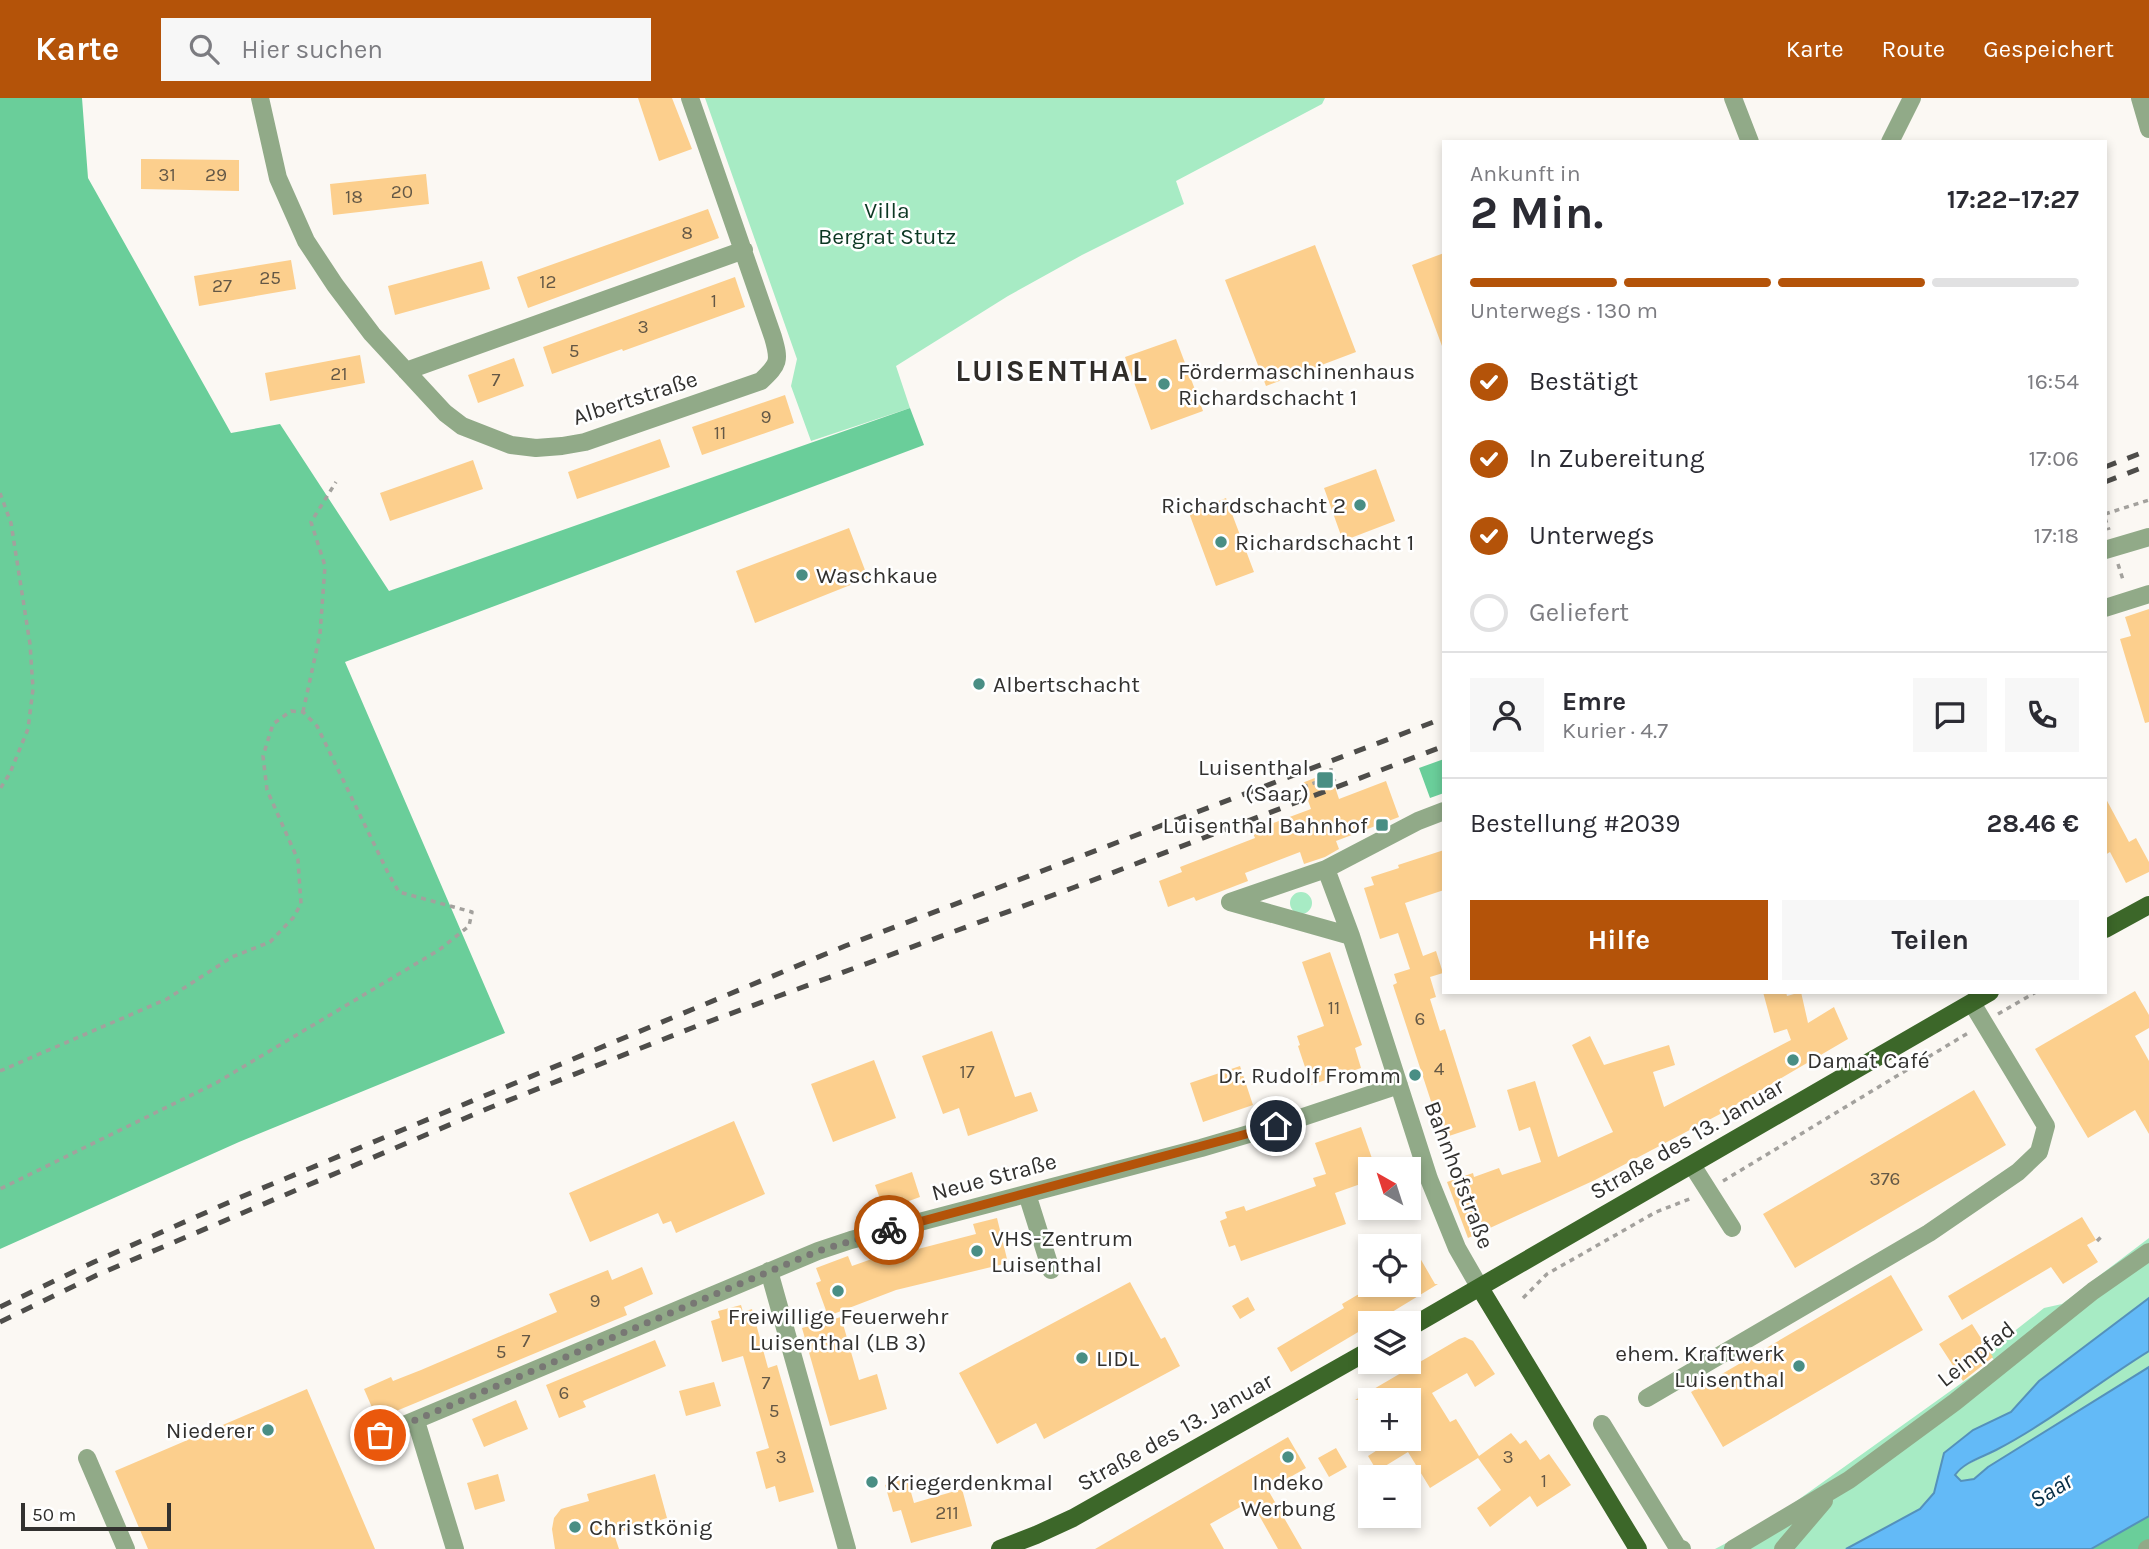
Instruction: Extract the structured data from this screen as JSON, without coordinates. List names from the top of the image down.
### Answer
{
  "streets": {
    "main road": ["Straße des 13. Januar", "Bahnhofstraße"],
    "street": ["Albertstraße", "Neue Straße", "Leinpfad"]
  },
  "crossings": [
    ["Straße des 13. Januar", "Bahnhofstraße"],
    ["Bahnhofstraße", "Neue Straße"]
  ],
  "districts": ["LUISENTHAL"],
  "water": ["Saar"],
  "parks": ["Villa Bergrat Stutz"],
  "places": {
    "other": [
      "Fördermaschinenhaus Richardschacht 1",
      "Richardschacht 2",
      "Richardschacht 1",
      "Waschkaue",
      "Albertschacht",
      "Damat Café",
      "Dr. Rudolf Fromm",
      "VHS-Zentrum Luisenthal",
      "Freiwillige Feuerwehr Luisenthal (LB 3)",
      "LIDL",
      "ehem. Kraftwerk Luisenthal",
      "Niederer",
      "Indeko Werbung",
      "Kriegerdenkmal",
      "Christkönig"
    ],
    "transit": ["Luisenthal (Saar)", "Luisenthal Bahnhof"]
  },
  "house_numbers": [
    "31",
    "29",
    "20",
    "18",
    "8",
    "25",
    "12",
    "27",
    "1",
    "3",
    "5",
    "21",
    "7",
    "9",
    "11",
    "11",
    "6",
    "4",
    "17",
    "376",
    "9",
    "7",
    "5",
    "7",
    "6",
    "5",
    "3",
    "3",
    "1",
    "211"
  ],
  "scale_bar": "50 m",
  "north": "top left",
  "page": {
    "header": "Karte",
    "search": "Hier suchen",
    "nav": ["Karte", "Route", "Gespeichert"],
    "heading": ["2 Min.", "Ankunft in", "17:22–17:27"],
    "panel": [
      "Emre",
      "Kurier · 4.7",
      "Bestellung #2039",
      "28.46 €"
    ],
    "bar": "Unterwegs · 130 m",
    "list": [
      ["Bestätigt", "16:54"],
      ["In Zubereitung", "17:06"],
      ["Unterwegs", "17:18"],
      "Geliefert"
    ],
    "buttons": ["Hilfe", "Teilen"],
    "map_buttons": ["+", "−"],
    "scale": "50 m"
  }
}
